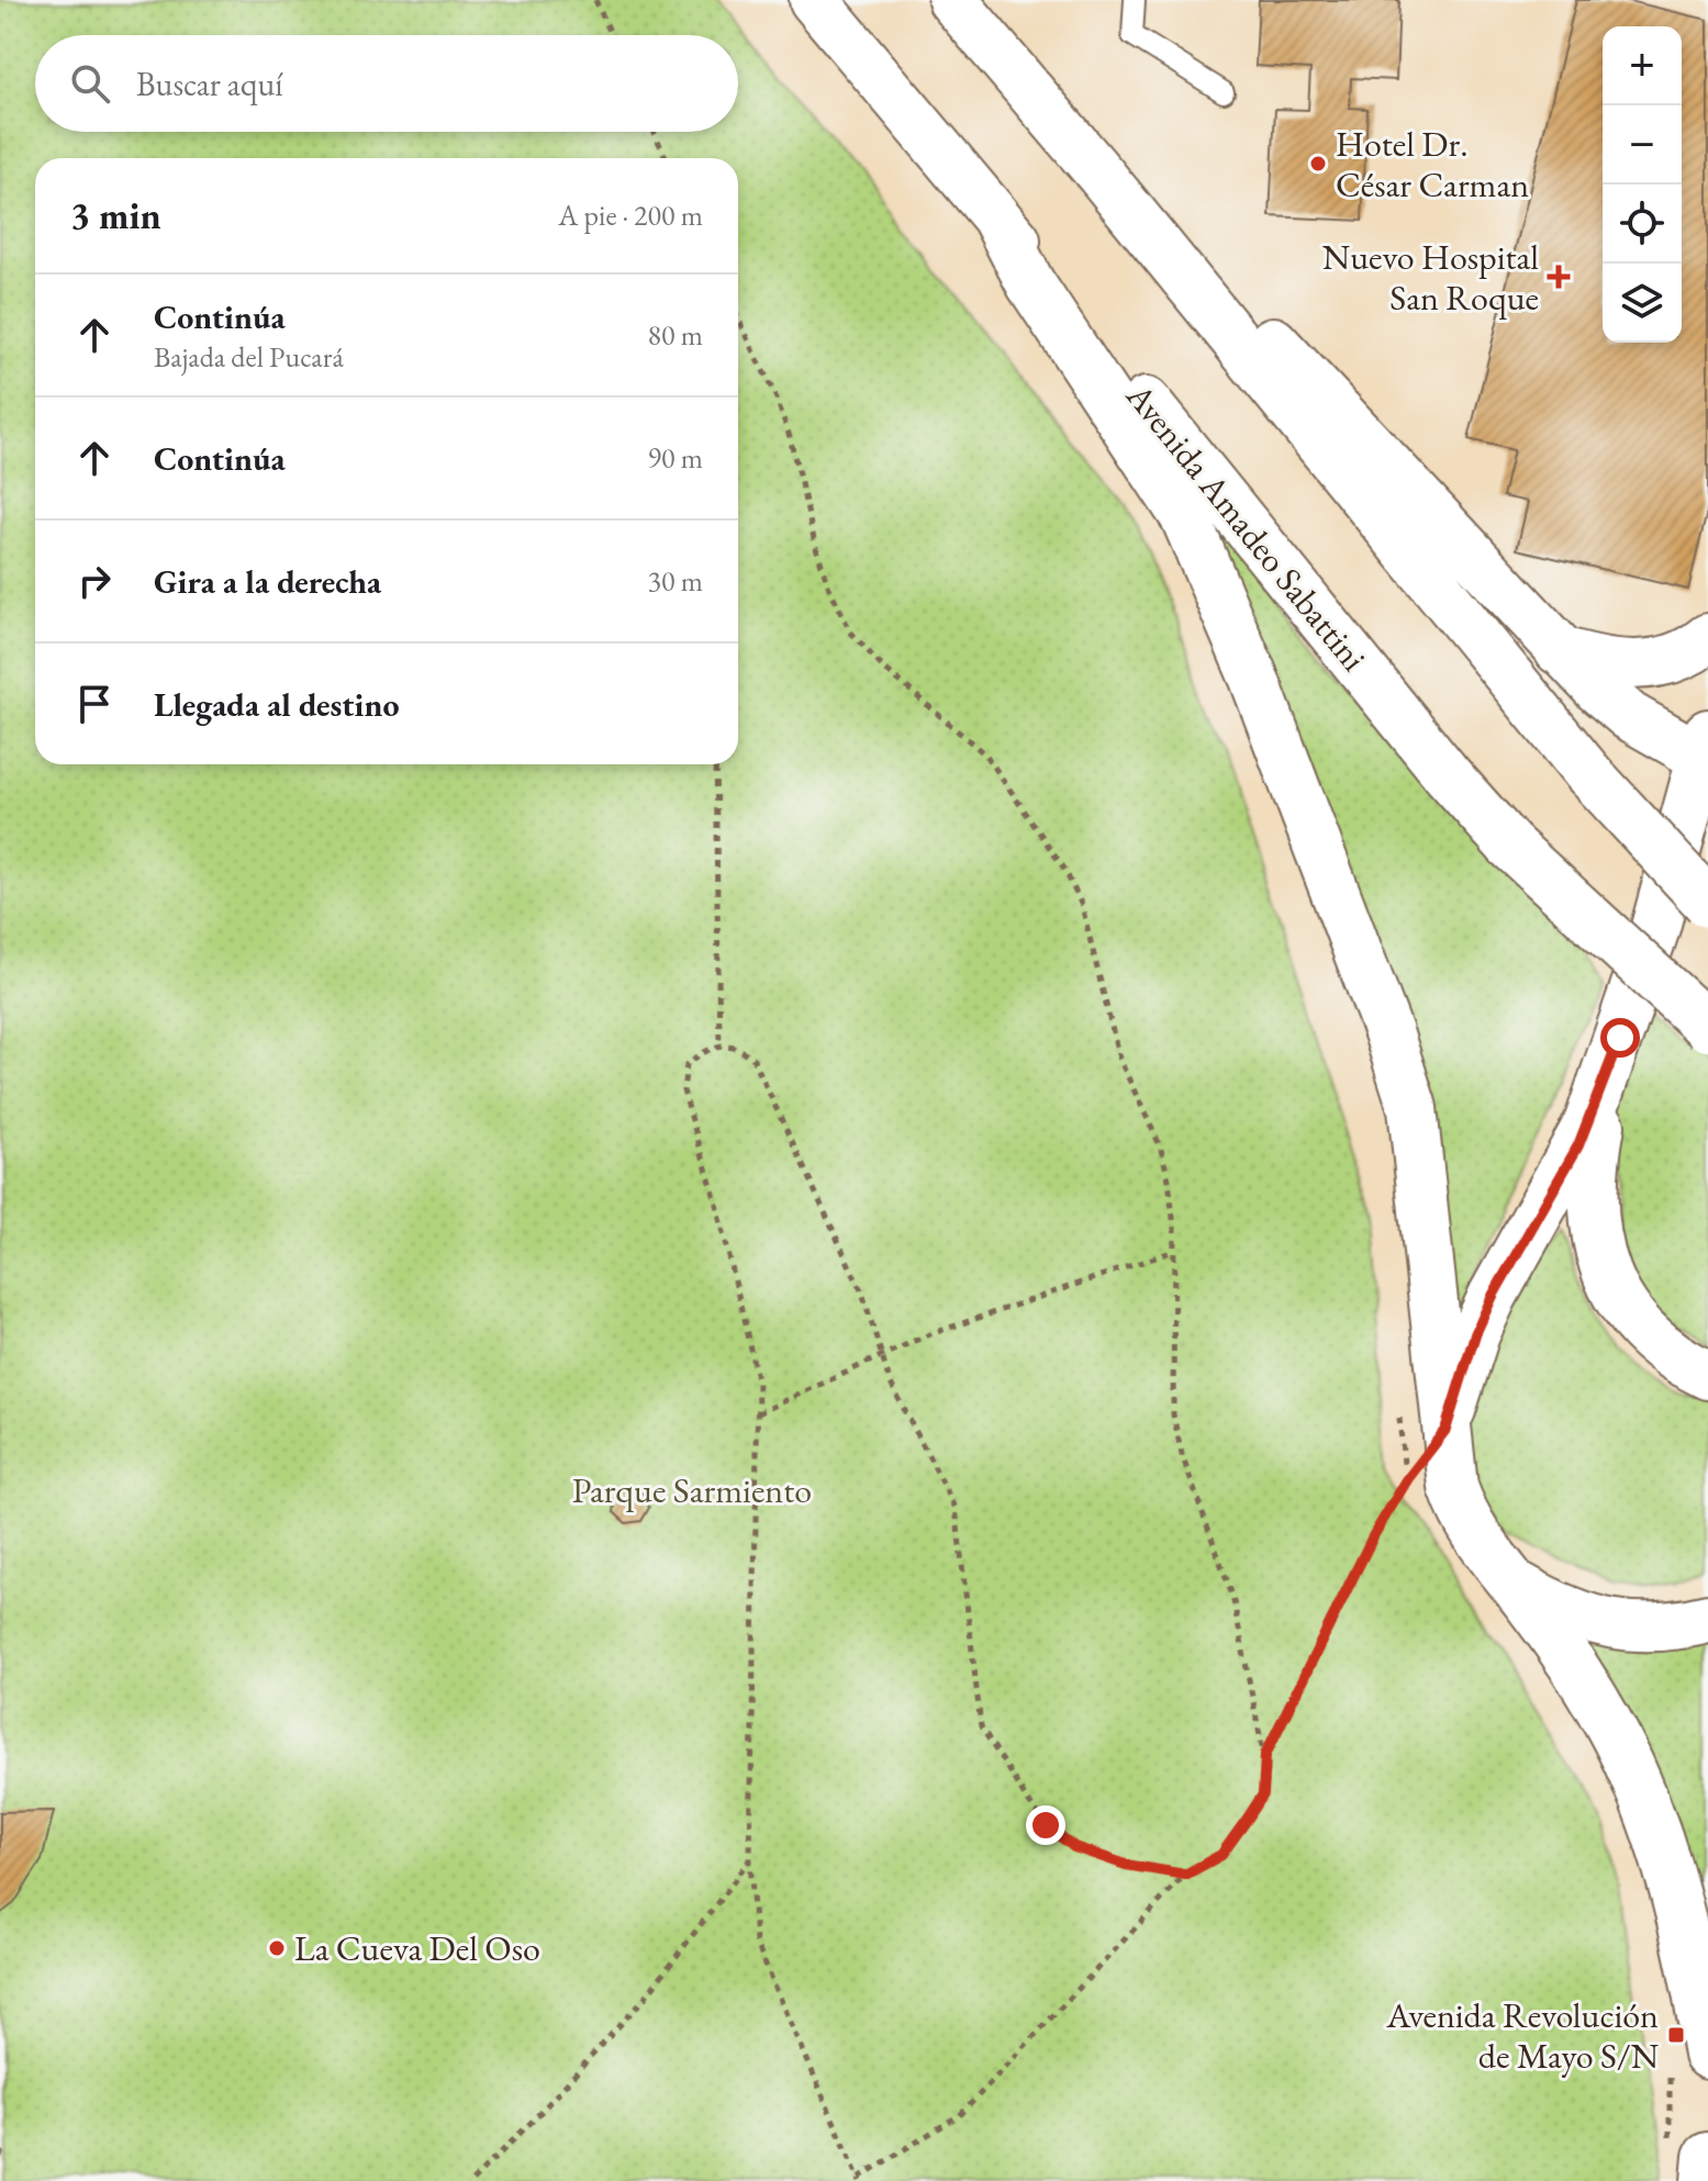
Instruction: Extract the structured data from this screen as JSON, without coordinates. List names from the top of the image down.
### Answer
{
  "streets": {
    "main road": ["Avenida Amadeo Sabattini"]
  },
  "parks": ["Parque Sarmiento"],
  "places": {
    "other": ["Hotel Dr. César Carman", "La Cueva Del Oso"],
    "health": ["Nuevo Hospital San Roque"],
    "transit": ["Avenida Revolución de Mayo S/N"]
  },
  "page": {
    "map_buttons": ["+", "−"],
    "search": "Buscar aquí",
    "heading": ["3 min", "A pie · 200 m"],
    "list": [
      ["Continúa", "Bajada del Pucará", "80 m"],
      ["Continúa", "90 m"],
      ["Gira a la derecha", "30 m"],
      "Llegada al destino"
    ]
  }
}
